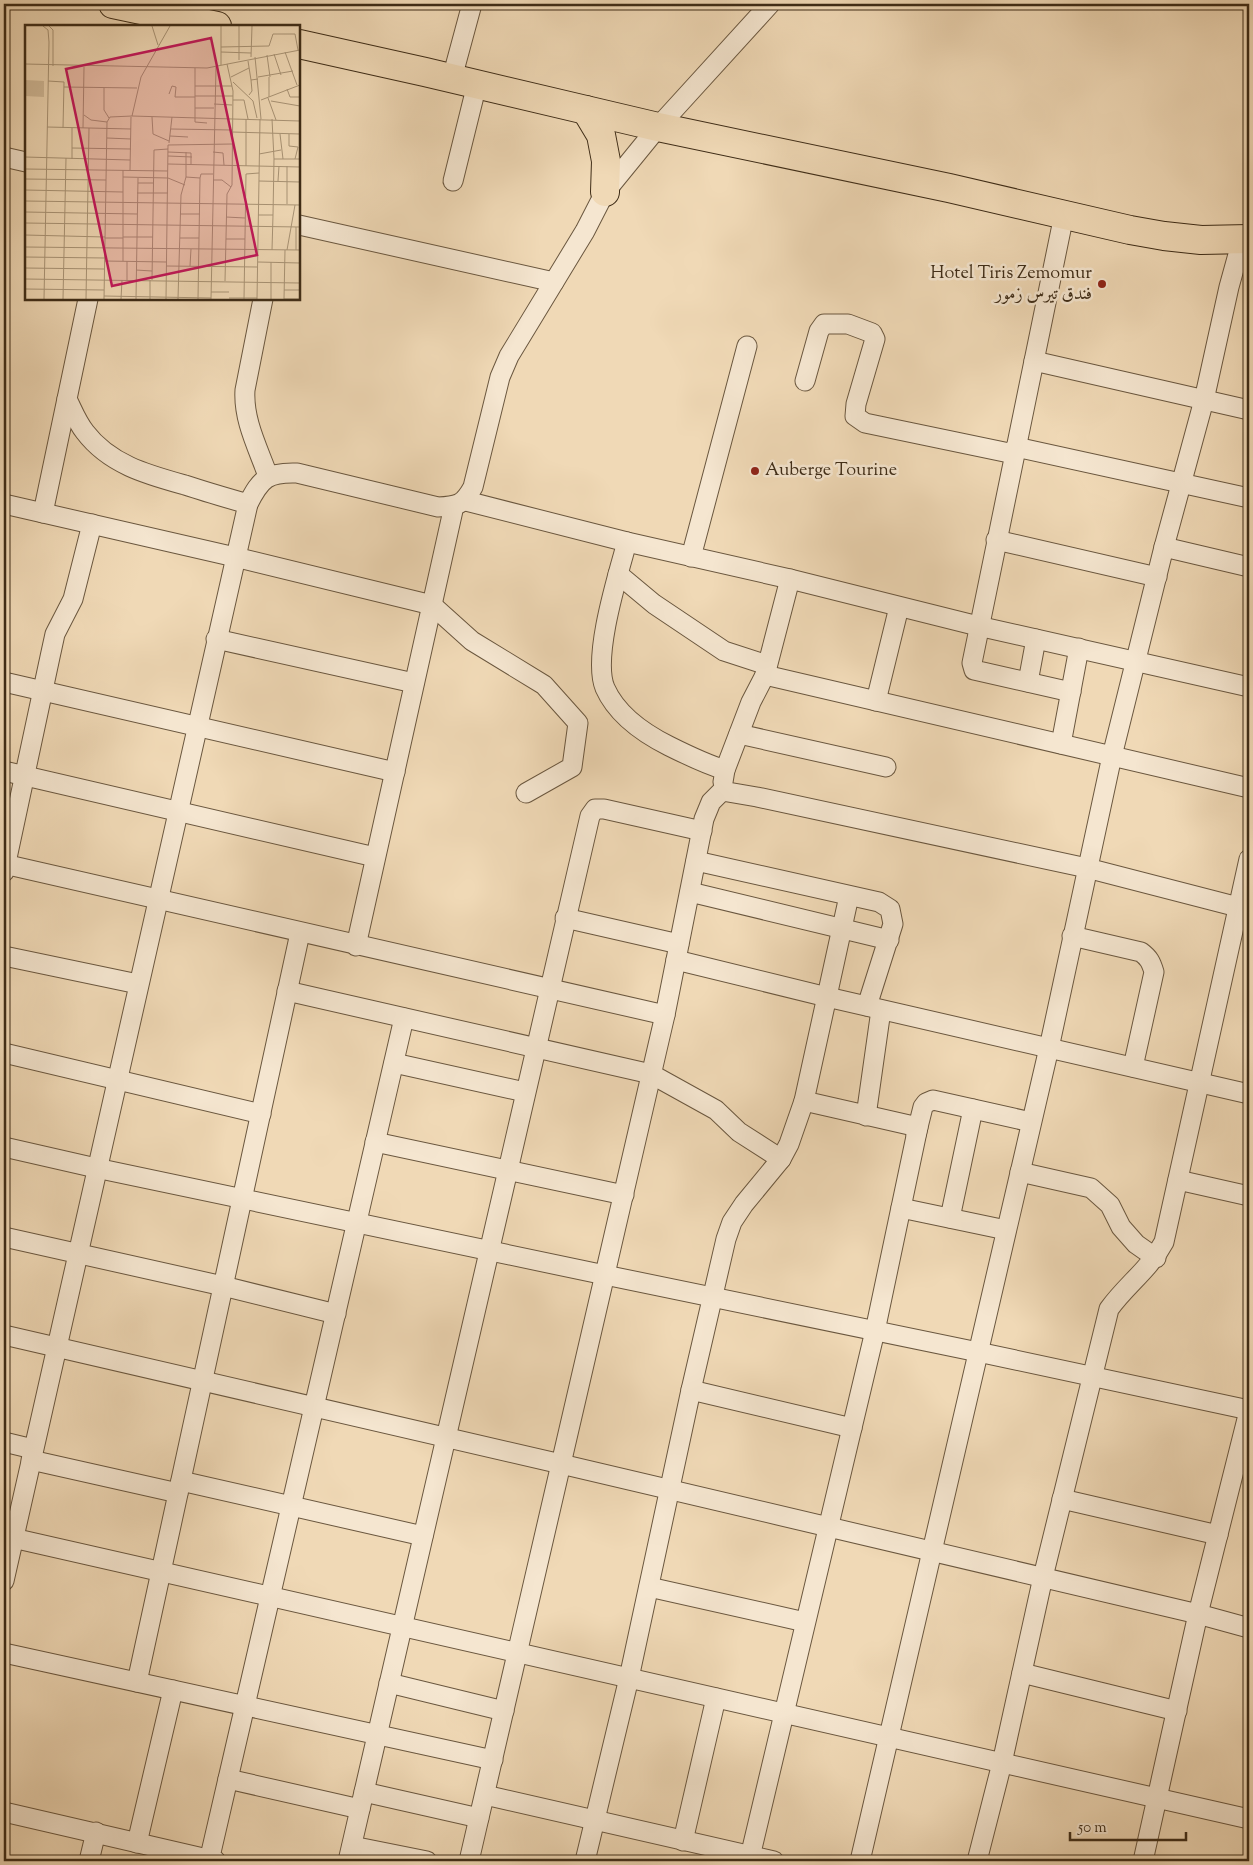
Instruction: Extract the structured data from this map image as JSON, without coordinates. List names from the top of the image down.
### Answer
{
  "places": ["Hotel Tiris Zemomur فندق تيرس زمور", "Auberge Tourine"],
  "scale_bar": "50 m"
}
